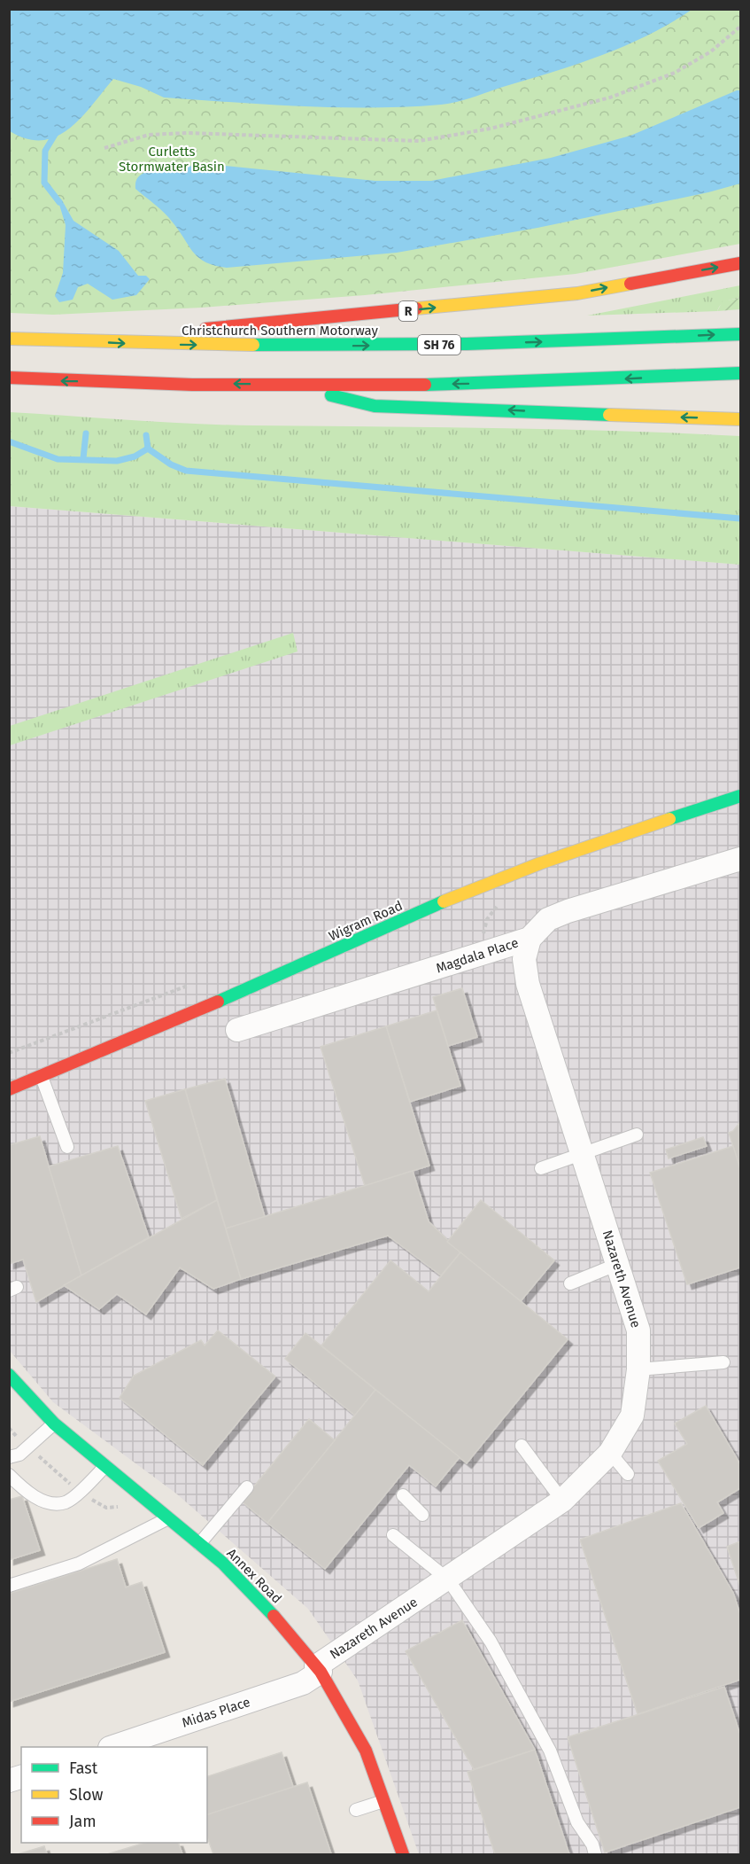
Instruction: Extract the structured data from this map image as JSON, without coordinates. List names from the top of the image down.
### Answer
{
  "streets": {
    "main road": [
      "R",
      "Christchurch Southern Motorway",
      "SH 76",
      "Wigram Road",
      "Annex Road"
    ],
    "street": ["Magdala Place", "Nazareth Avenue", "Midas Place"]
  },
  "crossings": [
    ["R", "Christchurch Southern Motorway"],
    ["Magdala Place", "Nazareth Avenue"],
    ["Nazareth Avenue", "Annex Road"],
    ["Nazareth Avenue", "Midas Place"],
    ["Annex Road", "Midas Place"]
  ],
  "parks": ["Curletts Stormwater Basin"],
  "legend": ["Fast", "Slow", "Jam"]
}
